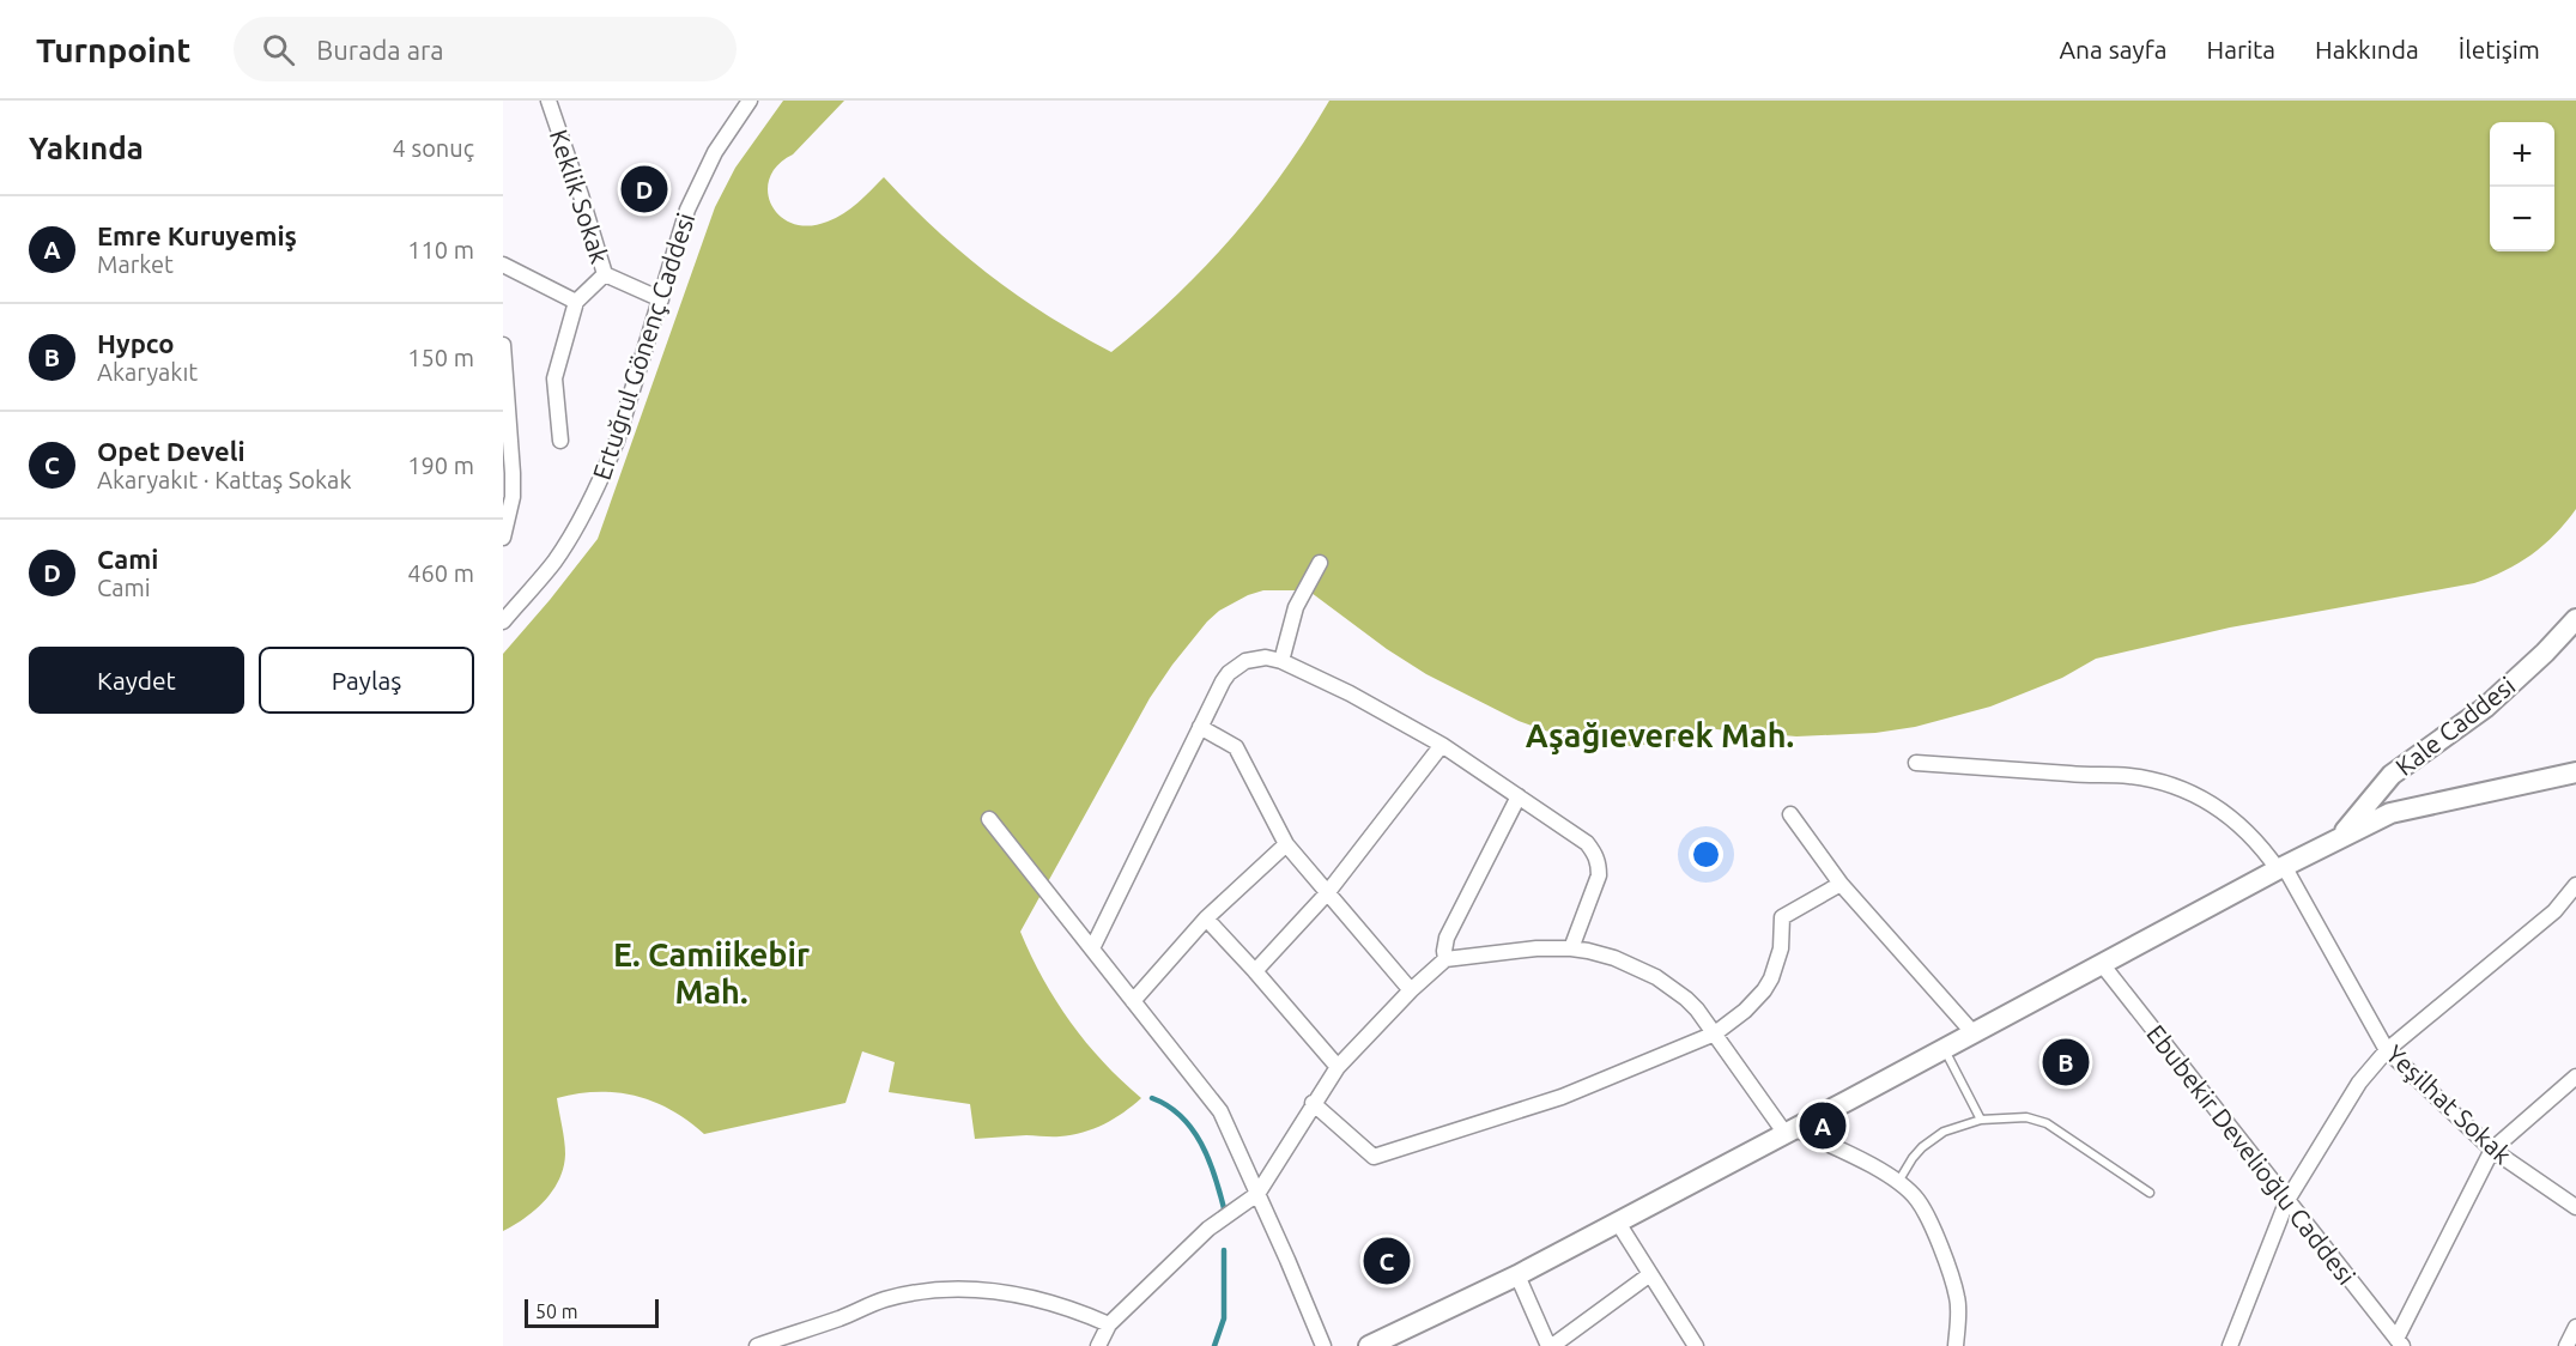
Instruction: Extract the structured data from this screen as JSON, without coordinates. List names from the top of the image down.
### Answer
{
  "streets": {
    "main road": ["Kale Caddesi"],
    "street": [
      "Keklik Sokak",
      "Ertuğrul Gönenç Caddesi",
      "Yeşilhat Sokak",
      "Ebubekir Develioğlu Caddesi"
    ]
  },
  "crossings": [
    ["Keklik Sokak", "Ertuğrul Gönenç Caddesi"]
  ],
  "districts": ["Aşağıeverek Mah.", "E. Camiikebir Mah."],
  "scale_bar": "50 m",
  "page": {
    "header": "Turnpoint",
    "search": "Burada ara",
    "nav": [
      "Ana sayfa",
      "Harita",
      "Hakkında",
      "İletişim"
    ],
    "heading": ["Yakında", "4 sonuç"],
    "map_buttons": ["+", "−"],
    "pins": [
      "D",
      "B",
      "A",
      "C"
    ],
    "list": [
      {
        "mark": "A",
        "name": "Emre Kuruyemiş",
        "note": "Market",
        "value": "110 m"
      },
      {
        "mark": "B",
        "name": "Hypco",
        "note": "Akaryakıt",
        "value": "150 m"
      },
      {
        "mark": "C",
        "name": "Opet Develi",
        "note": "Akaryakıt · Kattaş Sokak",
        "value": "190 m"
      },
      {
        "mark": "D",
        "name": "Cami",
        "note": "Cami",
        "value": "460 m"
      }
    ],
    "buttons": ["Kaydet", "Paylaş"],
    "scale": "50 m"
  }
}
